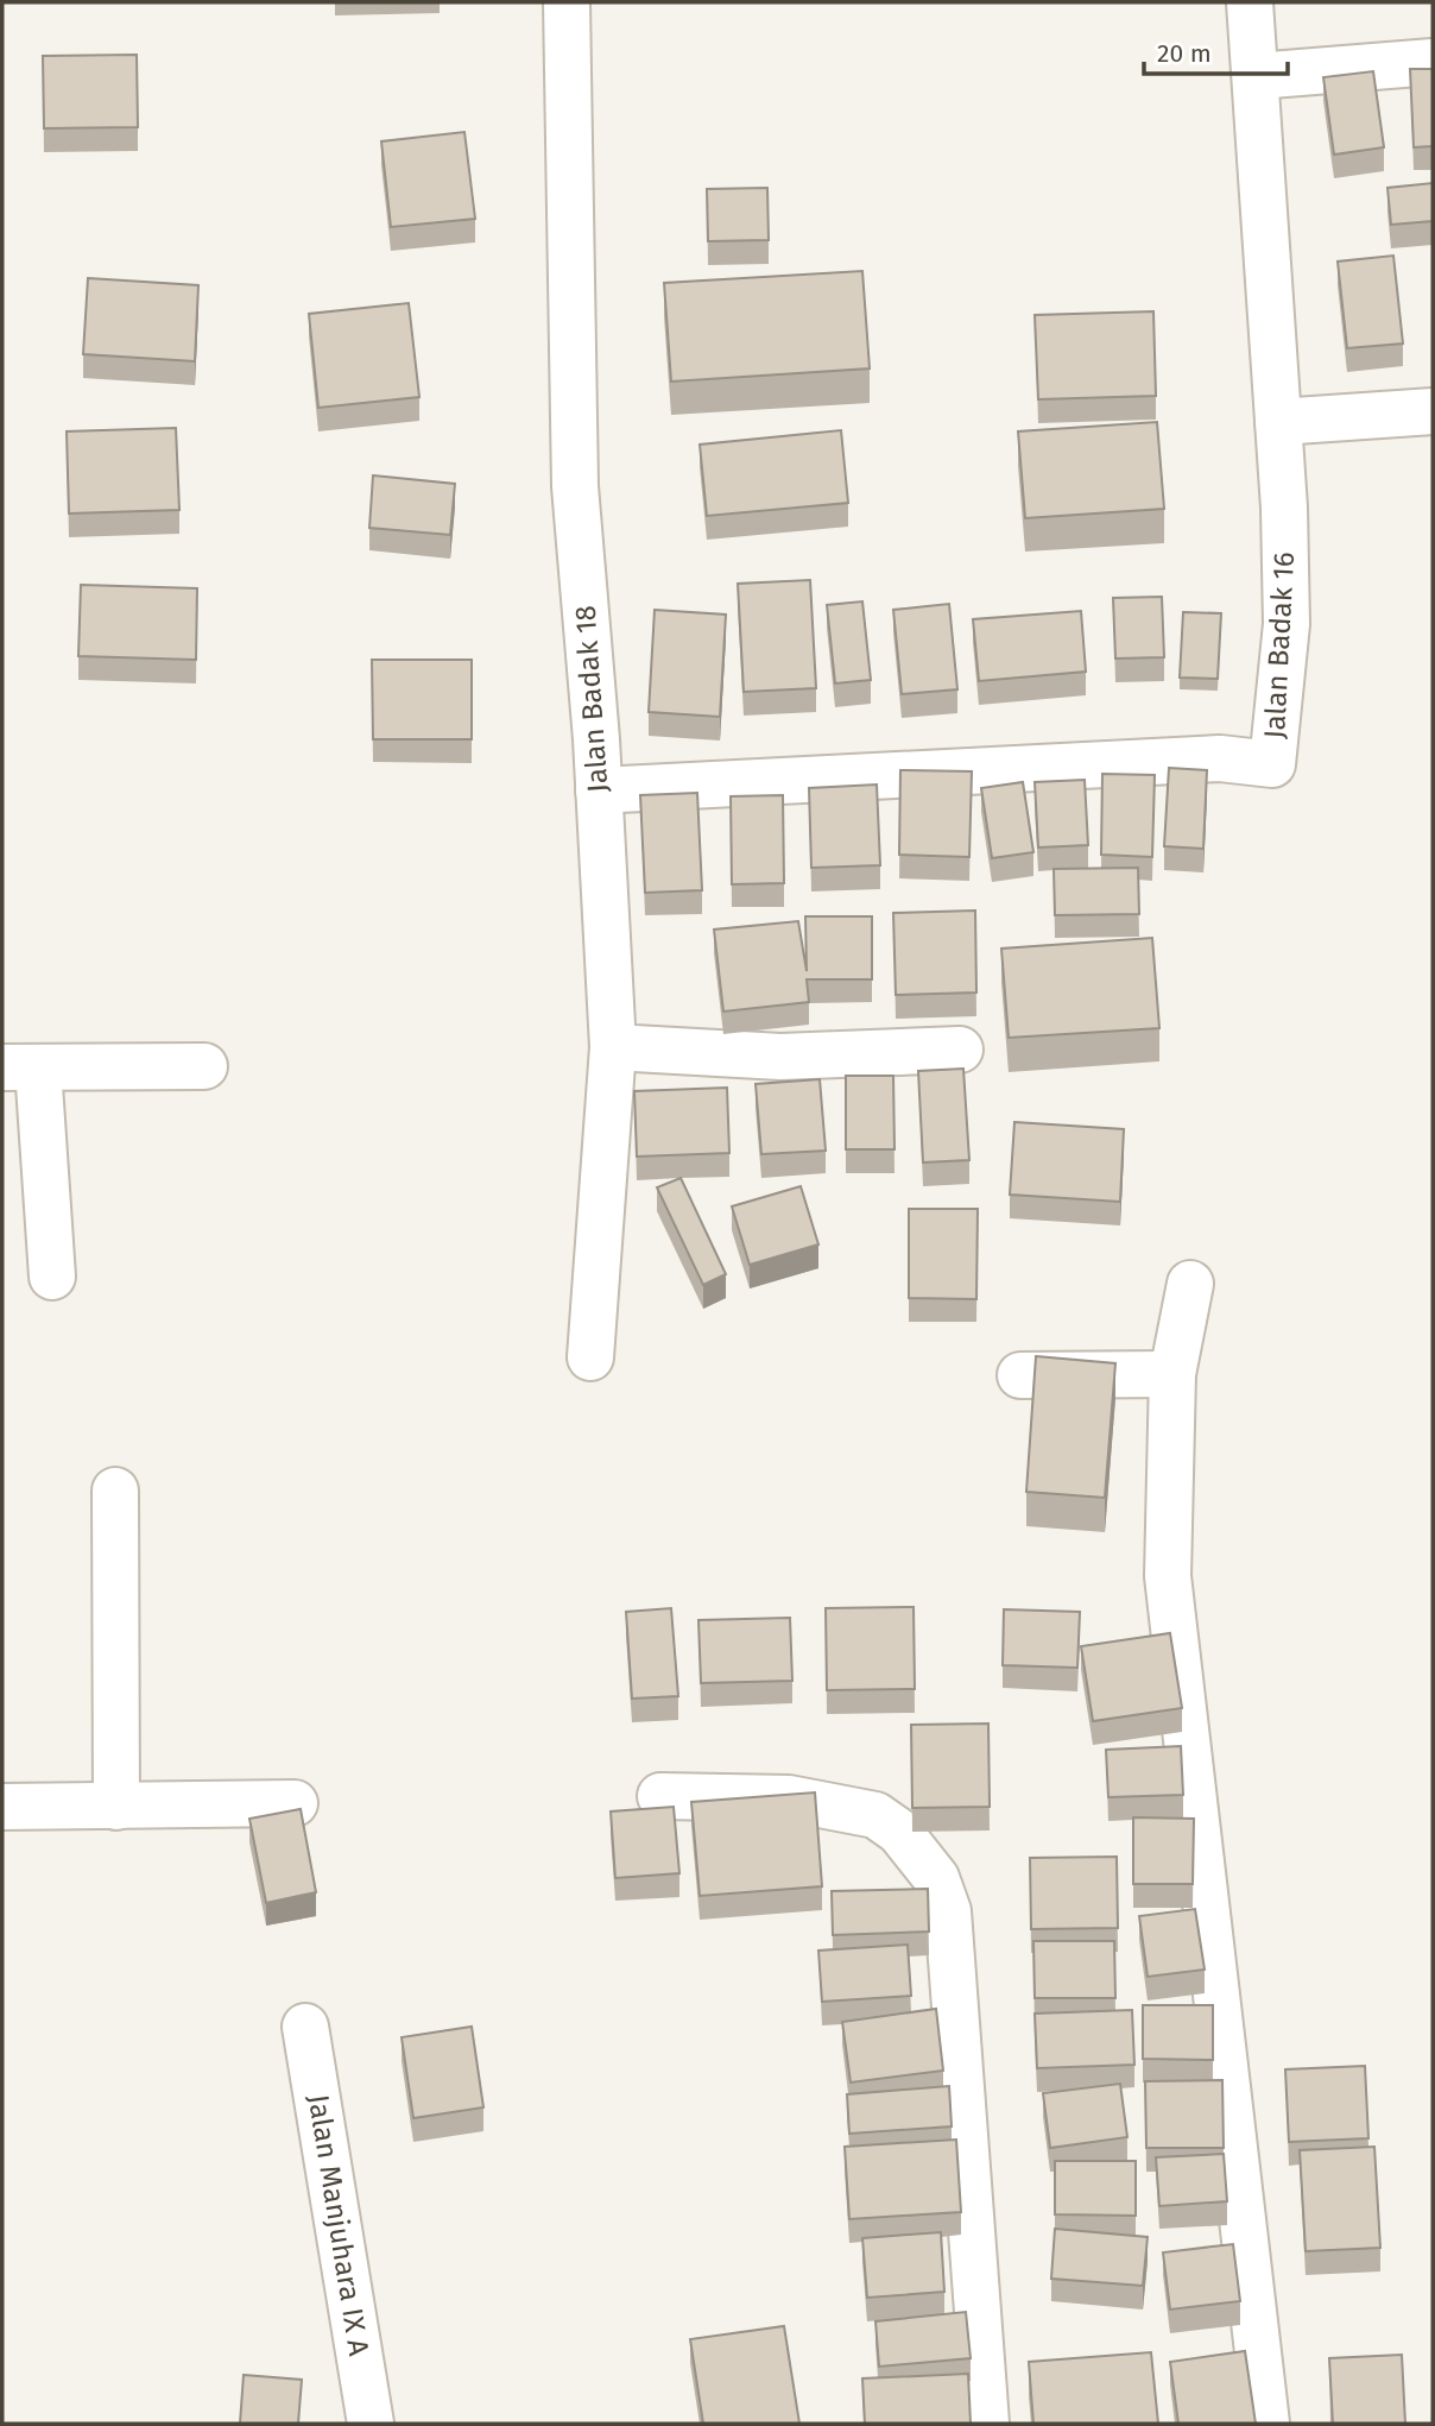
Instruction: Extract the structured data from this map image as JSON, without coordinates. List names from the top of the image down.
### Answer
{
  "streets": {
    "street": ["Jalan Badak 16", "Jalan Badak 18", "Jalan Manjuhara IX A"]
  },
  "crossings": [
    ["Jalan Badak 16", "Jalan Badak 18"]
  ],
  "scale_bar": "20 m"
}
